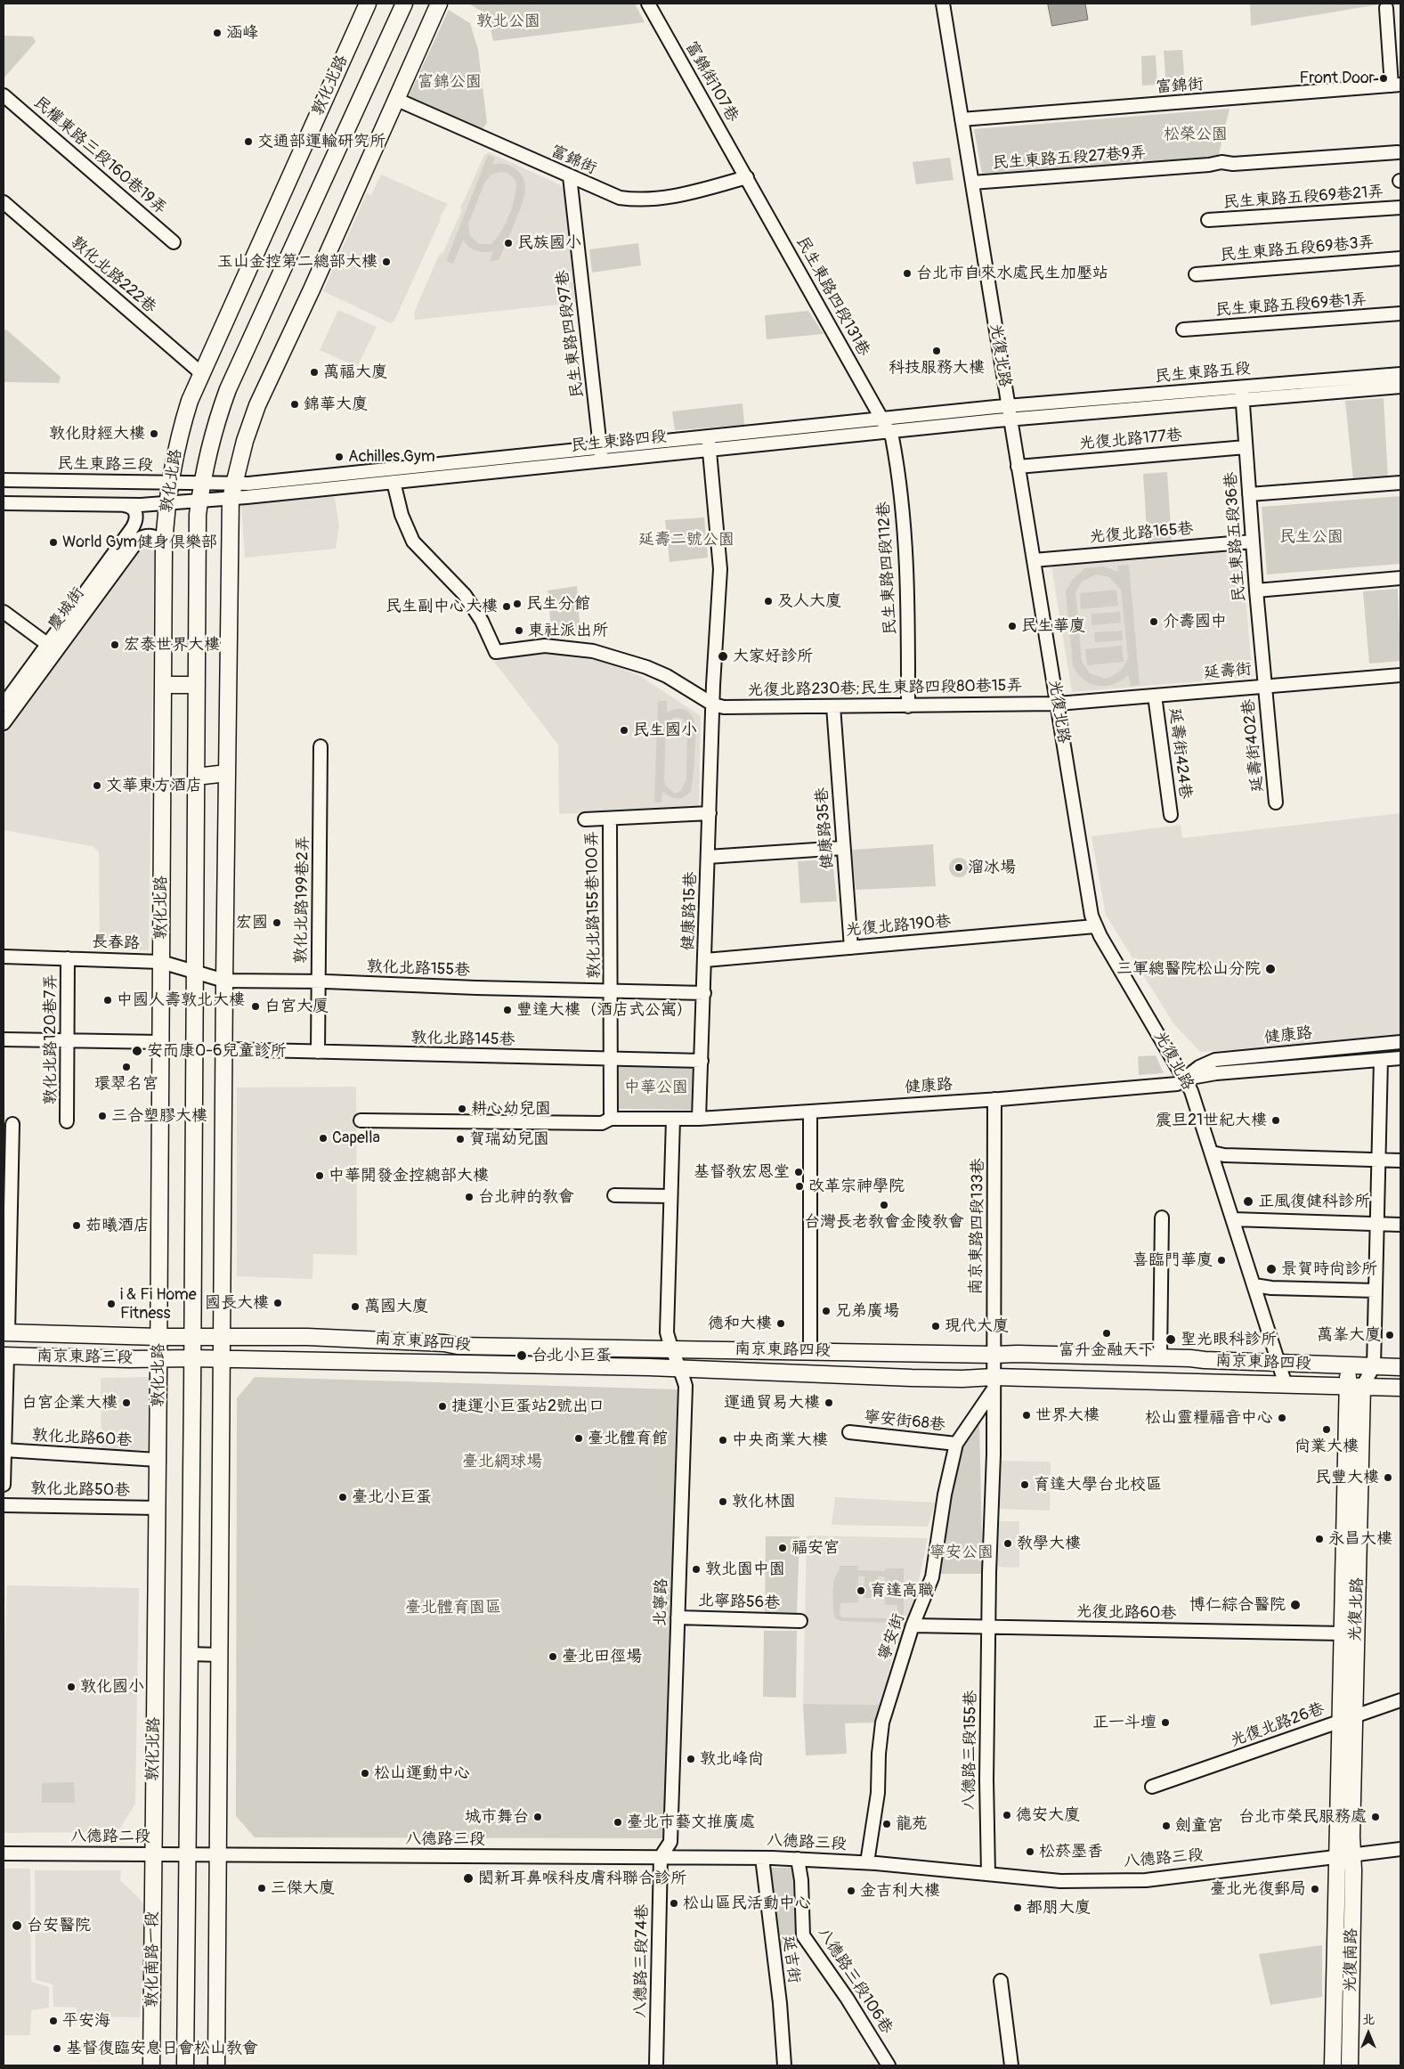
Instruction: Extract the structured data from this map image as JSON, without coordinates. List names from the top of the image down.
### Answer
{
  "streets": {
    "main road": [
      "敦化北路",
      "光復北路",
      "南京東路四段",
      "南京東路三段",
      "敦化南路一段",
      "光復南路"
    ],
    "street": [
      "富錦街107巷",
      "富錦街",
      "民權東路三段160巷19弄",
      "民生東路五段27巷9弄",
      "民生東路五段69巷21弄",
      "民生東路五段69巷3弄",
      "敦化北路222巷",
      "民生東路四段131巷",
      "民生東路五段69巷1弄",
      "民生東路四段97巷",
      "民生東路五段",
      "光復北路177巷",
      "民生東路四段",
      "民生東路三段",
      "光復北路165巷",
      "民生東路五段36巷",
      "民生東路四段112巷",
      "慶城街",
      "延壽街",
      "光復北路230巷;民生東路四段80巷15弄",
      "延壽街402巷",
      "延壽街424巷",
      "健康路35巷",
      "敦化北路199巷2弄",
      "敦化北路155巷100弄",
      "健康路15巷",
      "光復北路190巷",
      "長春路",
      "敦化北路155巷",
      "健康路",
      "敦化北路120巷7弄",
      "敦化北路145巷",
      "南京東路四段133巷",
      "寧安街68巷",
      "敦化北路60巷",
      "敦化北路50巷",
      "北寧路",
      "北寧路56巷",
      "光復北路60巷",
      "寧安街",
      "光復北路26巷",
      "八德路三段155巷",
      "八德路二段",
      "八德路三段",
      "延吉街",
      "八德路三段74巷",
      "八德路三段106巷"
    ]
  },
  "crossings": [
    ["富錦街107巷", "富錦街"],
    ["富錦街107巷", "民生東路四段131巷"],
    ["敦化北路", "敦化北路222巷"],
    ["敦化北路", "民生東路三段"],
    ["敦化北路", "慶城街"],
    ["敦化北路", "長春路"],
    ["敦化北路", "南京東路四段"],
    ["敦化北路", "南京東路三段"],
    ["敦化北路", "敦化北路60巷"],
    ["敦化北路", "敦化北路50巷"],
    ["敦化北路", "八德路二段"],
    ["敦化北路", "敦化南路一段"],
    ["富錦街", "民生東路四段131巷"],
    ["富錦街", "民生東路四段97巷"],
    ["富錦街", "光復北路"],
    ["民生東路五段27巷9弄", "光復北路"],
    ["民生東路四段131巷", "民生東路四段"],
    ["民生東路四段131巷", "民生東路四段112巷"],
    ["民生東路四段97巷", "民生東路四段"],
    ["光復北路", "民生東路五段"],
    ["光復北路", "光復北路177巷"],
    ["光復北路", "民生東路四段"],
    ["光復北路", "光復北路165巷"],
    ["光復北路", "延壽街"],
    ["光復北路", "光復北路230巷;民生東路四段80巷15弄"],
    ["光復北路", "光復北路190巷"],
    ["光復北路", "健康路"],
    ["光復北路", "南京東路四段"],
    ["光復北路", "光復北路60巷"],
    ["光復北路", "光復北路26巷"],
    ["光復北路", "八德路三段"],
    ["光復北路", "光復南路"],
    ["民生東路五段", "民生東路四段"],
    ["民生東路五段", "民生東路五段36巷"],
    ["光復北路177巷", "民生東路五段36巷"],
    ["民生東路四段", "民生東路三段"],
    ["民生東路四段", "民生東路四段112巷"],
    ["民生東路四段", "健康路15巷"],
    ["民生東路三段", "慶城街"],
    ["光復北路165巷", "民生東路五段36巷"],
    ["民生東路五段36巷", "延壽街"],
    ["民生東路五段36巷", "延壽街402巷"],
    ["民生東路四段112巷", "光復北路230巷;民生東路四段80巷15弄"],
    ["延壽街", "光復北路230巷;民生東路四段80巷15弄"],
    ["延壽街", "延壽街402巷"],
    ["延壽街", "延壽街424巷"],
    ["光復北路230巷;民生東路四段80巷15弄", "健康路35巷"],
    ["光復北路230巷;民生東路四段80巷15弄", "健康路15巷"],
    ["健康路35巷", "光復北路190巷"],
    ["敦化北路199巷2弄", "敦化北路155巷"],
    ["敦化北路199巷2弄", "敦化北路145巷"],
    ["敦化北路155巷100弄", "敦化北路155巷"],
    ["健康路15巷", "光復北路190巷"],
    ["健康路15巷", "敦化北路155巷"],
    ["健康路15巷", "健康路"],
    ["健康路15巷", "敦化北路145巷"],
    ["長春路", "敦化北路155巷"],
    ["長春路", "敦化北路120巷7弄"],
    ["健康路", "南京東路四段133巷"],
    ["南京東路四段133巷", "南京東路四段"],
    ["南京東路四段", "南京東路三段"],
    ["南京東路四段", "北寧路"],
    ["南京東路四段", "寧安街"],
    ["南京東路四段", "八德路三段155巷"],
    ["寧安街68巷", "寧安街"],
    ["北寧路", "北寧路56巷"],
    ["北寧路", "八德路三段"],
    ["北寧路", "八德路三段74巷"],
    ["光復北路60巷", "寧安街"],
    ["光復北路60巷", "八德路三段155巷"],
    ["寧安街", "八德路三段155巷"],
    ["寧安街", "八德路三段"],
    ["八德路三段155巷", "八德路三段"],
    ["八德路二段", "八德路三段"],
    ["八德路二段", "敦化南路一段"],
    ["八德路三段", "延吉街"],
    ["八德路三段", "光復南路"],
    ["八德路三段", "八德路三段74巷"],
    ["八德路三段", "八德路三段106巷"]
  ],
  "parks": [
    "敦北公園",
    "富錦公園",
    "松榮公園",
    "民生公園",
    "延壽二號公園",
    "中華公園",
    "臺北網球場",
    "寧安公園",
    "臺北體育園區"
  ],
  "places": [
    "涵峰",
    "Front Door",
    "交通部運輸研究所",
    "民族國小",
    "玉山金控第二總部大樓",
    "台北市自來水處民生加壓站",
    "科技服務大樓",
    "萬福大廈",
    "錦華大廈",
    "敦化財經大樓",
    "Achilles Gym",
    "World Gym健身俱樂部",
    "及人大廈",
    "民生分館",
    "民生副中心大樓",
    "介壽國中",
    "民生華廈",
    "東社派出所",
    "宏泰世界大樓",
    "大家好診所",
    "民生國小",
    "文華東方酒店",
    "溜冰場",
    "宏國",
    "三軍總醫院松山分院",
    "中國人壽敦北大樓",
    "白宫大厦",
    "豐達大樓（酒店式公寓）",
    "安而康0-6兒童診所",
    "環翠名宮",
    "耕心幼兒園",
    "三合塑膠大樓",
    "震旦21世紀大樓",
    "Capella",
    "賀瑞幼兒園",
    "基督教宏恩堂",
    "中華開發金控總部大樓",
    "改革宗神學院",
    "台北神的教會",
    "正風復健科診所",
    "台灣長老教會金陵教會",
    "茹曦酒店",
    "喜臨門華廈",
    "景賀時尚診所",
    "國長大樓",
    "i & Fi Home Fitness",
    "萬國大廈",
    "兄弟廣場",
    "德和大樓",
    "現代大廈",
    "富升金融天下",
    "萬峯大廈",
    "聖光眼科診所",
    "台北小巨蛋",
    "白宮企業大樓",
    "運通貿易大樓",
    "捷運小巨蛋站2號出口",
    "世界大樓",
    "松山靈糧福音中心",
    "尚業大樓",
    "臺北體育館",
    "中央商業大樓",
    "民豐大樓",
    "育達大學台北校區",
    "臺北小巨蛋",
    "敦化林園",
    "永昌大樓",
    "教學大樓",
    "福安宮",
    "敦北園中園",
    "育達高職",
    "博仁綜合醫院",
    "臺北田徑場",
    "敦化國小",
    "正一斗壇",
    "敦北峰尚",
    "松山運動中心",
    "德安大廈",
    "城市舞台",
    "台北市榮民服務處",
    "臺北市藝文推廣處",
    "龍苑",
    "劍童宮",
    "松菸墨香",
    "閎新耳鼻喉科皮膚科聯合診所",
    "三傑大廈",
    "臺北光復郵局",
    "金吉利大樓",
    "松山區民活動中心",
    "都朋大廈",
    "台安醫院",
    "平安海",
    "基督復臨安息日會松山教會"
  ],
  "north": "top"
}
